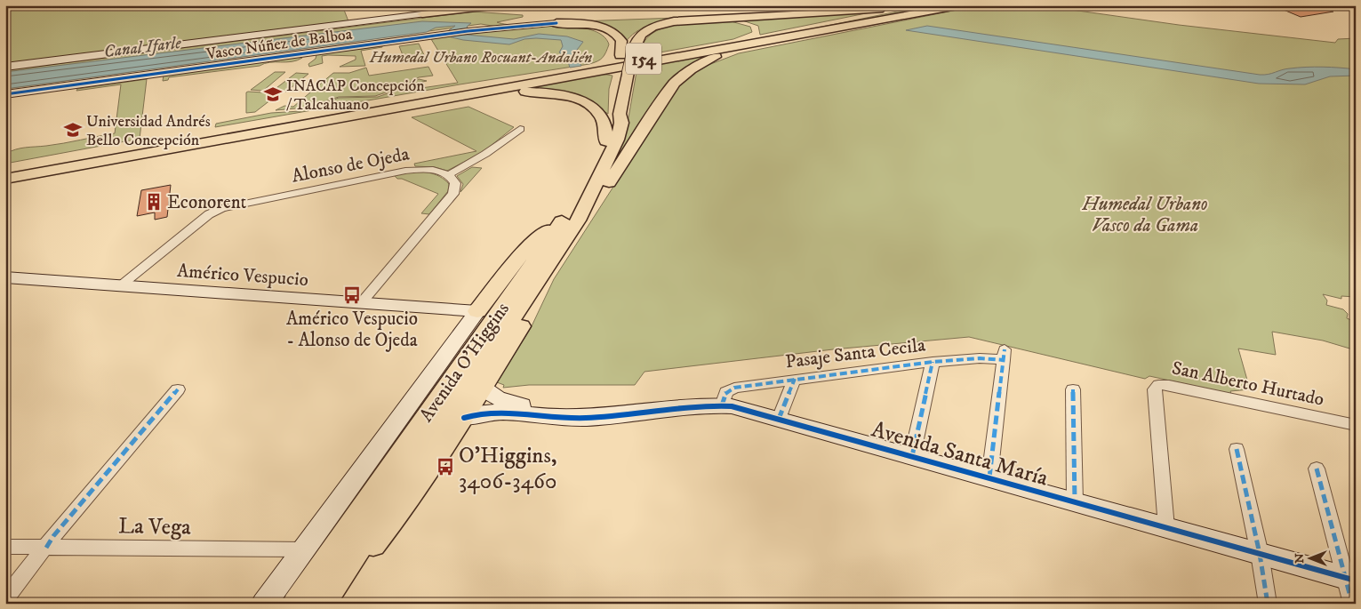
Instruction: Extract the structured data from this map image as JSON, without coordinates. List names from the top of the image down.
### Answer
{
  "streets": {
    "main road": ["154", "Avenida O'Higgins"],
    "street": [
      "Vasco Núñez de Balboa",
      "Alonso de Ojeda",
      "Américo Vespucio",
      "Pasaje Santa Cecila",
      "San Alberto Hurtado",
      "Avenida Santa María",
      "La Vega"
    ]
  },
  "crossings": [
    ["154", "Avenida O'Higgins"],
    ["Alonso de Ojeda", "Américo Vespucio"],
    ["Américo Vespucio", "Avenida O'Higgins"],
    ["Pasaje Santa Cecila", "Avenida Santa María"],
    ["Avenida O'Higgins", "La Vega"],
    ["San Alberto Hurtado", "Avenida Santa María"]
  ],
  "water": ["Canal Ifarle"],
  "parks": ["Humedal Urbano Rocuant-Andalién", "Humedal Urbano Vasco da Gama"],
  "places": {
    "school or university": ["INACAP Concepción / Talcahuano", "Universidad Andrés Bello Concepción"],
    "building": ["Econorent"],
    "bus stop": ["Américo Vespucio - Alonso de Ojeda", "O'Higgins, 3406-3460"]
  },
  "north": "left"
}
